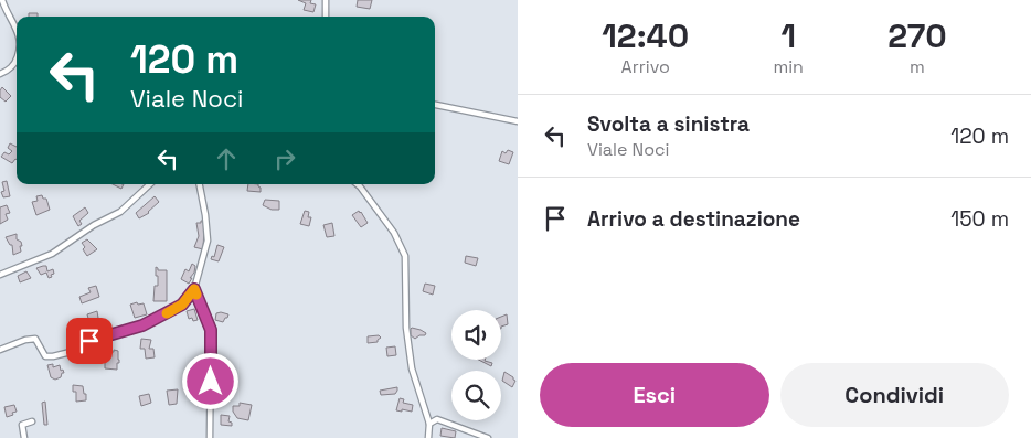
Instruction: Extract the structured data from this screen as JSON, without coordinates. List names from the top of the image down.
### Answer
{
  "page": {
    "eta": [
      "12:40",
      "Arrivo",
      "1",
      "min",
      "270",
      "m"
    ],
    "turn": ["120 m", "Viale Noci"],
    "list": [
      {
        "name": "Svolta a sinistra",
        "note": "Viale Noci",
        "value": "120 m"
      },
      {
        "name": "Arrivo a destinazione",
        "value": "150 m"
      }
    ],
    "buttons": ["Esci", "Condividi"]
  }
}
